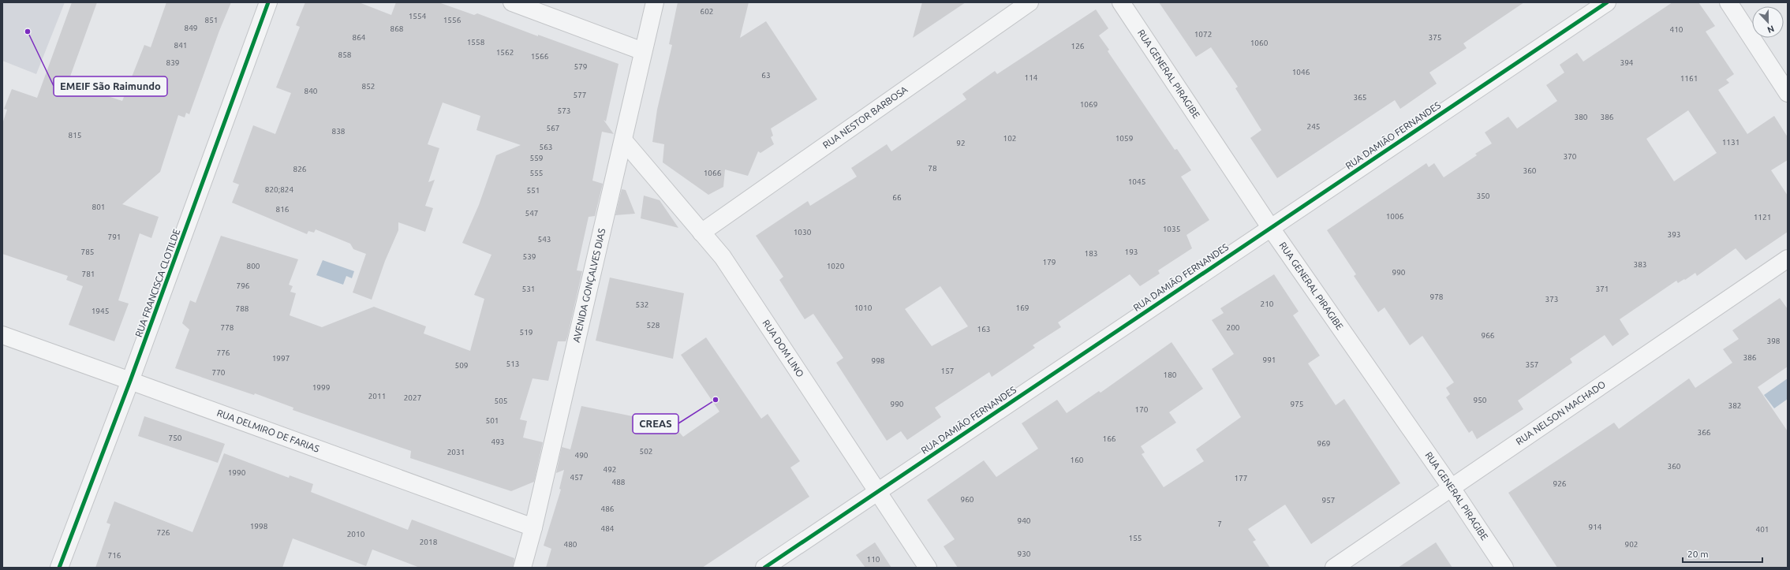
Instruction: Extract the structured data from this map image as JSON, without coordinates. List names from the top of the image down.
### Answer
{
  "streets": {
    "street": [
      "RUA GENERAL PIRAGIBE",
      "RUA NESTOR BARBOSA",
      "RUA DAMIÃO FERNANDES",
      "RUA FRANCISCA CLOTILDE",
      "AVENIDA GONÇALVES DIAS",
      "RUA DOM LINO",
      "RUA NELSON MACHADO",
      "RUA DELMIRO DE FARIAS"
    ]
  },
  "crossings": [
    ["RUA GENERAL PIRAGIBE", "RUA DAMIÃO FERNANDES"],
    ["RUA GENERAL PIRAGIBE", "RUA NELSON MACHADO"],
    ["RUA NESTOR BARBOSA", "RUA DOM LINO"],
    ["RUA DAMIÃO FERNANDES", "RUA DOM LINO"],
    ["RUA FRANCISCA CLOTILDE", "RUA DELMIRO DE FARIAS"],
    ["AVENIDA GONÇALVES DIAS", "RUA DOM LINO"],
    ["AVENIDA GONÇALVES DIAS", "RUA DELMIRO DE FARIAS"]
  ],
  "places": ["EMEIF São Raimundo", "CREAS"],
  "house_numbers": [
    "602",
    "1554",
    "851",
    "1556",
    "849",
    "868",
    "410",
    "1072",
    "864",
    "375",
    "1558",
    "1060",
    "841",
    "126",
    "1562",
    "858",
    "1566",
    "839",
    "394",
    "579",
    "1046",
    "63",
    "114",
    "1161",
    "852",
    "840",
    "577",
    "365",
    "1069",
    "573",
    "380",
    "386",
    "245",
    "567",
    "838",
    "815",
    "102",
    "1059",
    "1131",
    "92",
    "563",
    "370",
    "559",
    "78",
    "826",
    "360",
    "555",
    "1066",
    "1045",
    "820;824",
    "551",
    "350",
    "66",
    "801",
    "816",
    "547",
    "1006",
    "1121",
    "1035",
    "1030",
    "393",
    "791",
    "543",
    "785",
    "193",
    "183",
    "539",
    "179",
    "383",
    "800",
    "1020",
    "990",
    "781",
    "796",
    "531",
    "371",
    "978",
    "373",
    "210",
    "532",
    "1010",
    "169",
    "788",
    "1945",
    "528",
    "778",
    "200",
    "163",
    "519",
    "966",
    "398",
    "776",
    "386",
    "1997",
    "991",
    "998",
    "513",
    "357",
    "509",
    "157",
    "770",
    "180",
    "1999",
    "2011",
    "2027",
    "950",
    "505",
    "990",
    "975",
    "382",
    "170",
    "501",
    "366",
    "750",
    "166",
    "493",
    "969",
    "502",
    "2031",
    "490",
    "160",
    "360",
    "492",
    "1990",
    "457",
    "177",
    "488",
    "926",
    "960",
    "957",
    "486",
    "940",
    "7",
    "1998",
    "914",
    "484",
    "401",
    "726",
    "2010",
    "155",
    "2018",
    "480",
    "902",
    "930",
    "716",
    "110"
  ],
  "scale_bar": "20 m",
  "north": "bottom"
}
